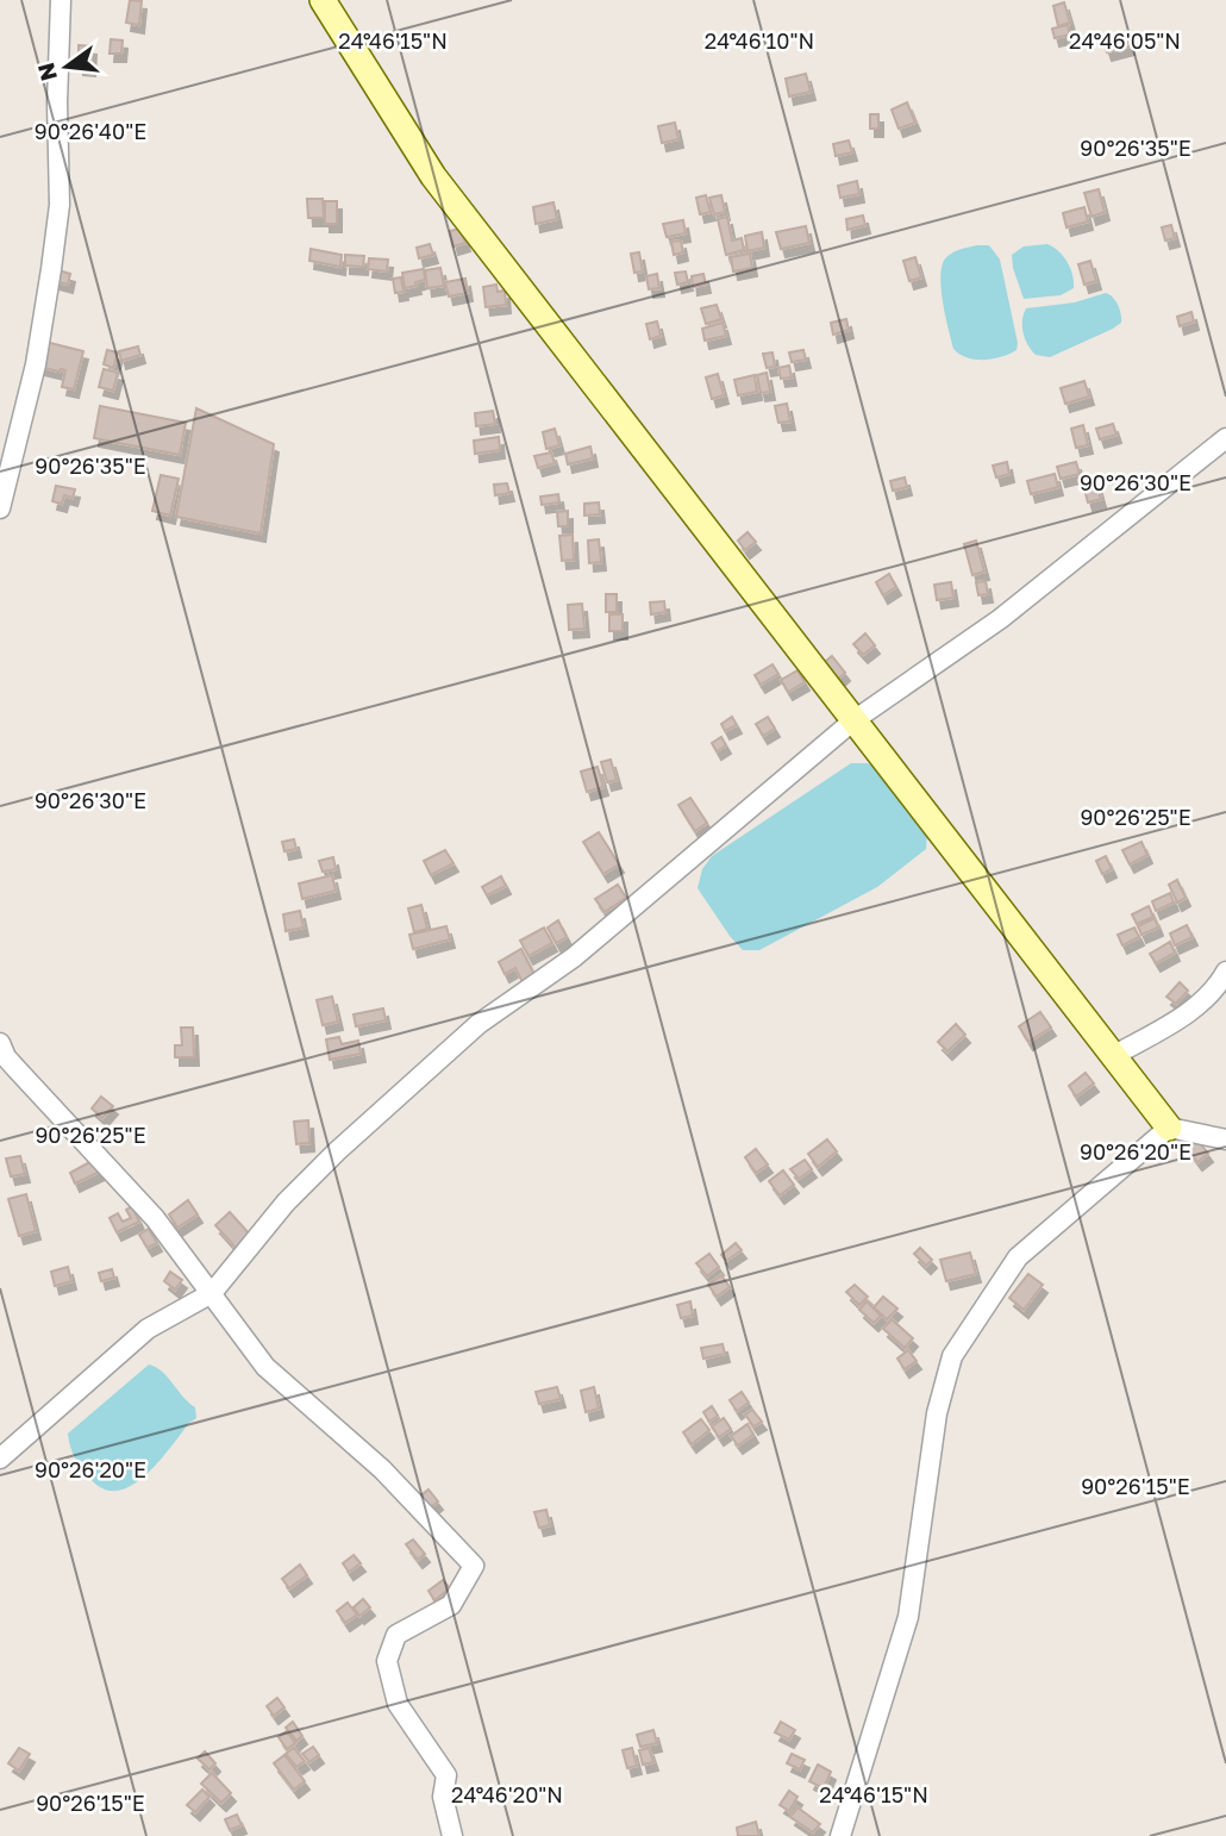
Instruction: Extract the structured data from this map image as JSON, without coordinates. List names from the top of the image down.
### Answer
{
  "north": "left",
  "coordinates": [
    "24°46'15\"N",
    "24°46'10\"N",
    "24°46'05\"N",
    "90°26'40\"E",
    "90°26'35\"E",
    "90°26'30\"E",
    "90°26'25\"E",
    "90°26'20\"E",
    "90°26'15\"E",
    "24°46'20\"N"
  ]
}
